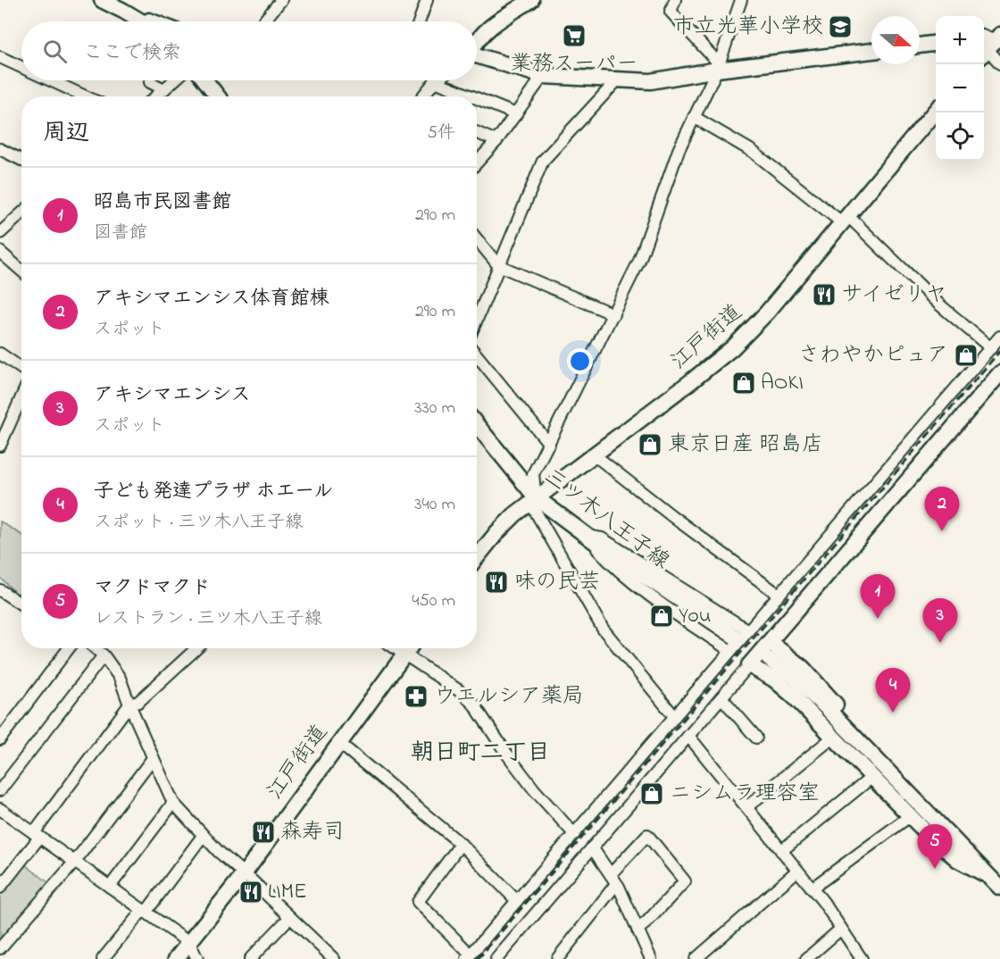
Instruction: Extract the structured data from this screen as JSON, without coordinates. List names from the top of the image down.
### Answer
{
  "streets": {
    "street": ["江戸街道", "三ツ木八王子線"]
  },
  "crossings": [
    ["江戸街道", "三ツ木八王子線"]
  ],
  "districts": ["朝日町二丁目"],
  "places": {
    "school or university": ["市立光華小学校"],
    "supermarket": ["業務スーパー"],
    "restaurant": [
      "サイゼリヤ",
      "味の民芸",
      "森寿司",
      "LIME"
    ],
    "shop": [
      "さわやかピュア",
      "AOKI",
      "東京日産 昭島店",
      "You",
      "ニシムラ理容室"
    ],
    "pharmacy": ["ウエルシア薬局"]
  },
  "north": "right",
  "page": {
    "map_buttons": ["+", "−"],
    "search": "ここで検索",
    "heading": ["周辺", "5件"],
    "list": [
      {
        "mark": "1",
        "name": "昭島市民図書館",
        "note": "図書館",
        "value": "290 m"
      },
      {
        "mark": "2",
        "name": "アキシマエンシス体育館棟",
        "note": "スポット",
        "value": "290 m"
      },
      {
        "mark": "3",
        "name": "アキシマエンシス",
        "note": "スポット",
        "value": "330 m"
      },
      {
        "mark": "4",
        "name": "子ども発達プラザ ホエール",
        "note": "スポット · 三ツ木八王子線",
        "value": "340 m"
      },
      {
        "mark": "5",
        "name": "マクドマクド",
        "note": "レストラン · 三ツ木八王子線",
        "value": "450 m"
      }
    ],
    "pins": [
      "2",
      "1",
      "3",
      "4",
      "5"
    ]
  }
}
